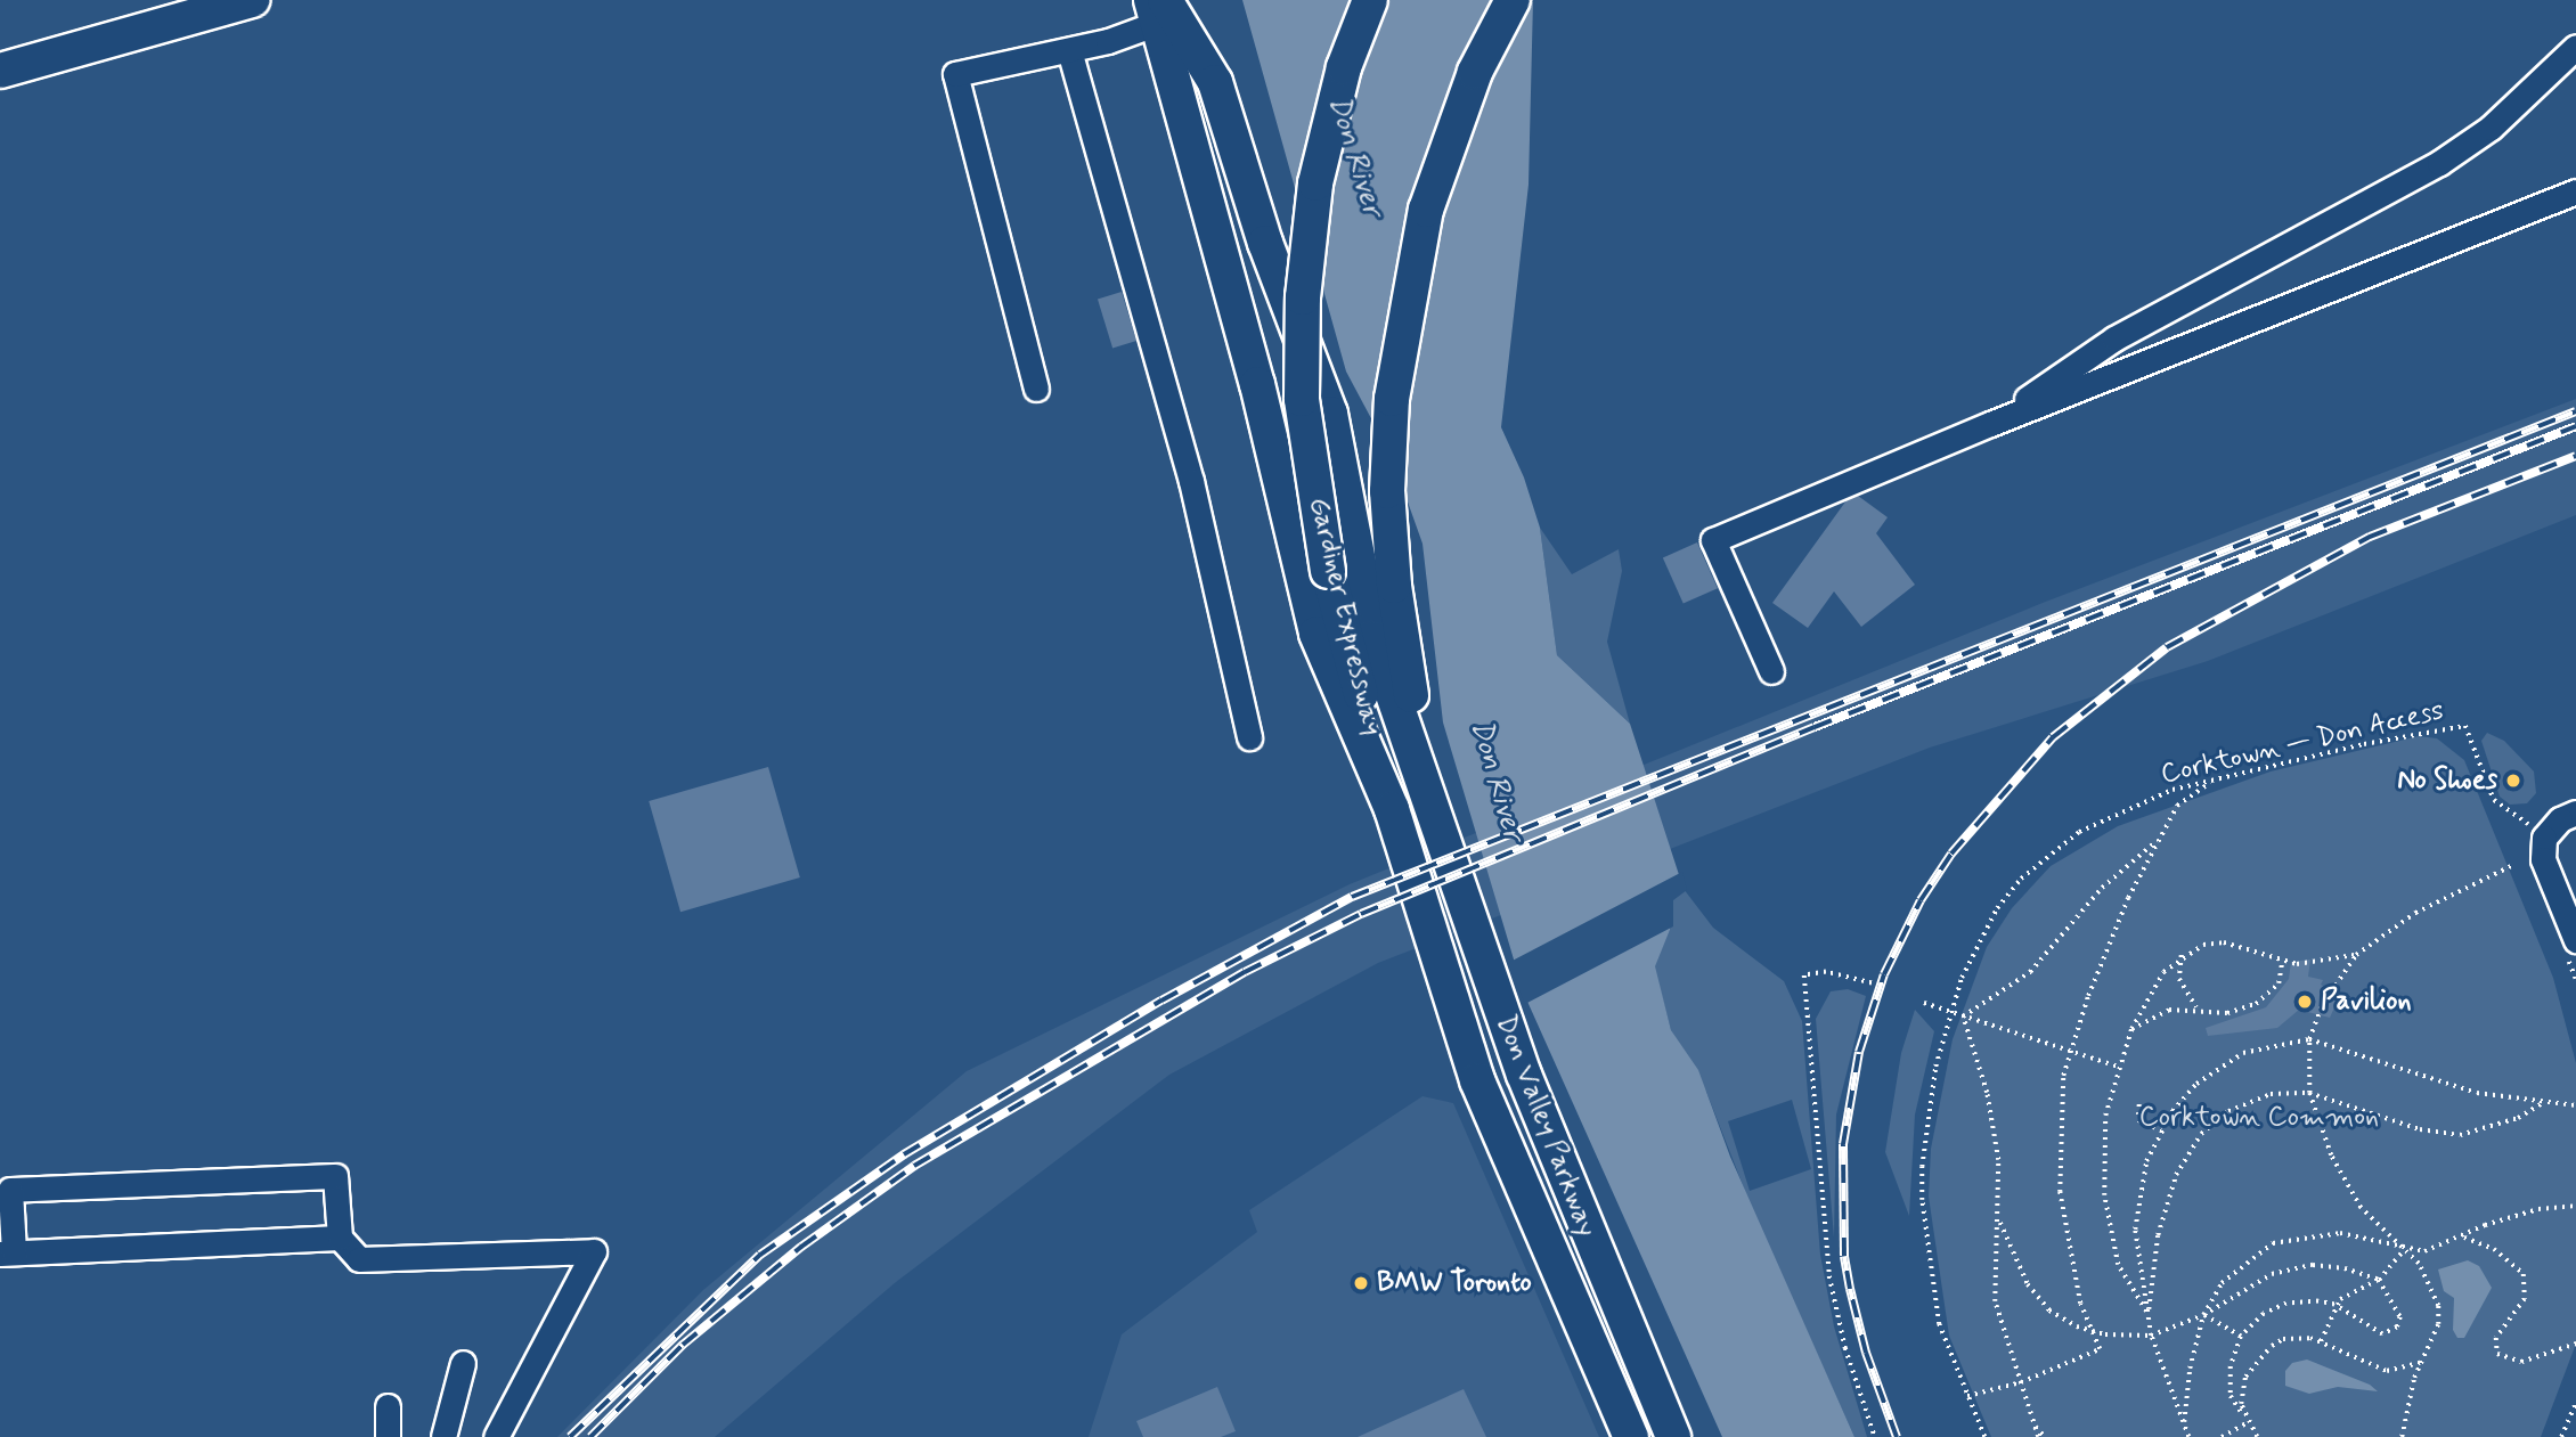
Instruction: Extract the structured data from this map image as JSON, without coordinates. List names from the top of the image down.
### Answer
{
  "streets": {
    "highway": ["Gardiner Expressway", "Don Valley Parkway"],
    "path": ["Corktown — Don Access"]
  },
  "crossings": [
    ["Gardiner Expressway", "Don Valley Parkway"]
  ],
  "water": ["Don River"],
  "parks": ["Corktown Common"],
  "places": ["No Shoes", "Pavilion", "BMW Toronto"]
}
